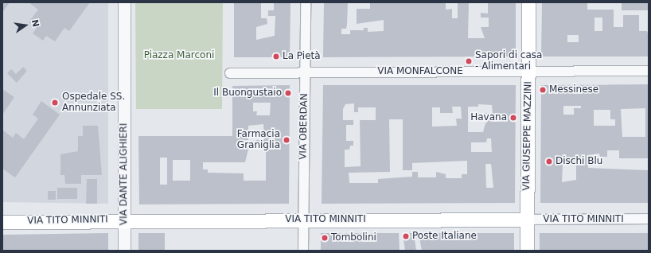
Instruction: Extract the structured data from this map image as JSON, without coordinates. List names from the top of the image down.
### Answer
{
  "streets": {
    "main road": ["VIA GIUSEPPE MAZZINI", "VIA TITO MINNITI"],
    "street": ["VIA MONFALCONE", "VIA OBERDAN", "VIA DANTE ALIGHIERI"]
  },
  "crossings": [
    ["VIA MONFALCONE", "VIA OBERDAN"],
    ["VIA MONFALCONE", "VIA GIUSEPPE MAZZINI"],
    ["VIA OBERDAN", "VIA TITO MINNITI"],
    ["VIA GIUSEPPE MAZZINI", "VIA TITO MINNITI"],
    ["VIA DANTE ALIGHIERI", "VIA TITO MINNITI"]
  ],
  "parks": ["Piazza Marconi"],
  "places": [
    "La Pietà",
    "Sapori di casa - Alimentari",
    "Messinese",
    "Il Buongustaio",
    "Ospedale SS. Annunziata",
    "Havana",
    "Farmacia Graniglia",
    "Dischi Blu",
    "Poste Italiane",
    "Tombolini"
  ],
  "north": "right"
}
